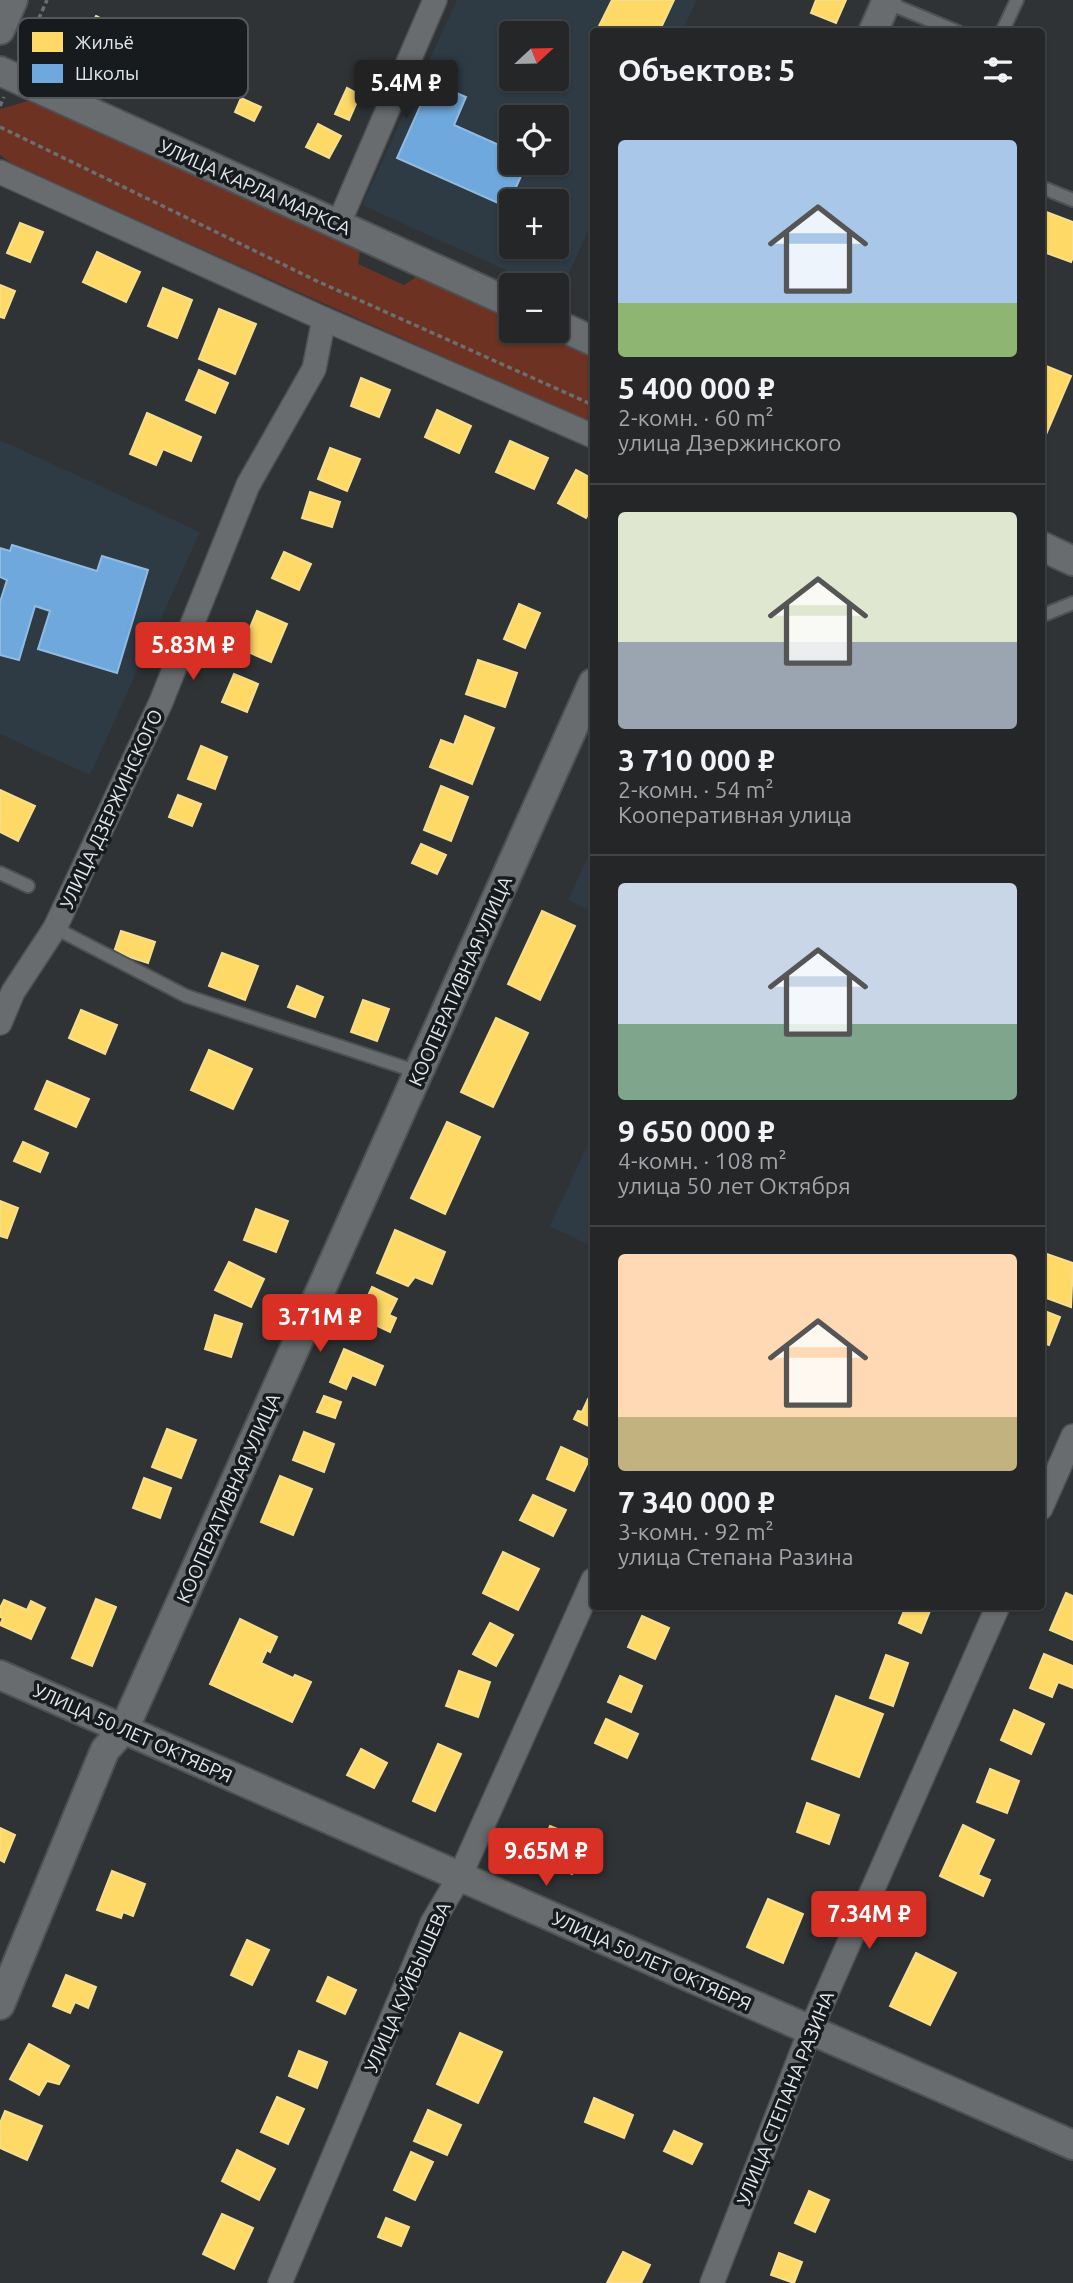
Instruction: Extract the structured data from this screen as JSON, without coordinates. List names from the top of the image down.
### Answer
{
  "streets": {
    "street": [
      "УЛИЦА КАРЛА МАРКСА",
      "УЛИЦА ДЗЕРЖИНСКОГО",
      "КООПЕРАТИВНАЯ УЛИЦА",
      "УЛИЦА 50 ЛЕТ ОКТЯБРЯ",
      "УЛИЦА КУЙБЫШЕВА",
      "УЛИЦА СТЕПАНА РАЗИНА"
    ]
  },
  "crossings": [
    ["КООПЕРАТИВНАЯ УЛИЦА", "УЛИЦА 50 ЛЕТ ОКТЯБРЯ"],
    ["УЛИЦА 50 ЛЕТ ОКТЯБРЯ", "УЛИЦА КУЙБЫШЕВА"],
    ["УЛИЦА 50 ЛЕТ ОКТЯБРЯ", "УЛИЦА СТЕПАНА РАЗИНА"]
  ],
  "legend": ["Жильё", "Школы"],
  "north": "right",
  "page": {
    "map_buttons": ["+", "−"],
    "heading": "Объектов: 5",
    "price": [
      "5.4M ₽",
      "5.83M ₽",
      "3.71M ₽",
      "9.65M ₽",
      "7.34M ₽"
    ],
    "list": [
      {
        "name": "5 400 000 ₽",
        "note": "2-комн. · 60 m² · улица Дзержинского"
      },
      {
        "name": "3 710 000 ₽",
        "note": "2-комн. · 54 m² · Кооперативная улица"
      },
      {
        "name": "9 650 000 ₽",
        "note": "4-комн. · 108 m² · улица 50 лет Октября"
      },
      {
        "name": "7 340 000 ₽",
        "note": "3-комн. · 92 m² · улица Степана Разина"
      }
    ]
  }
}
